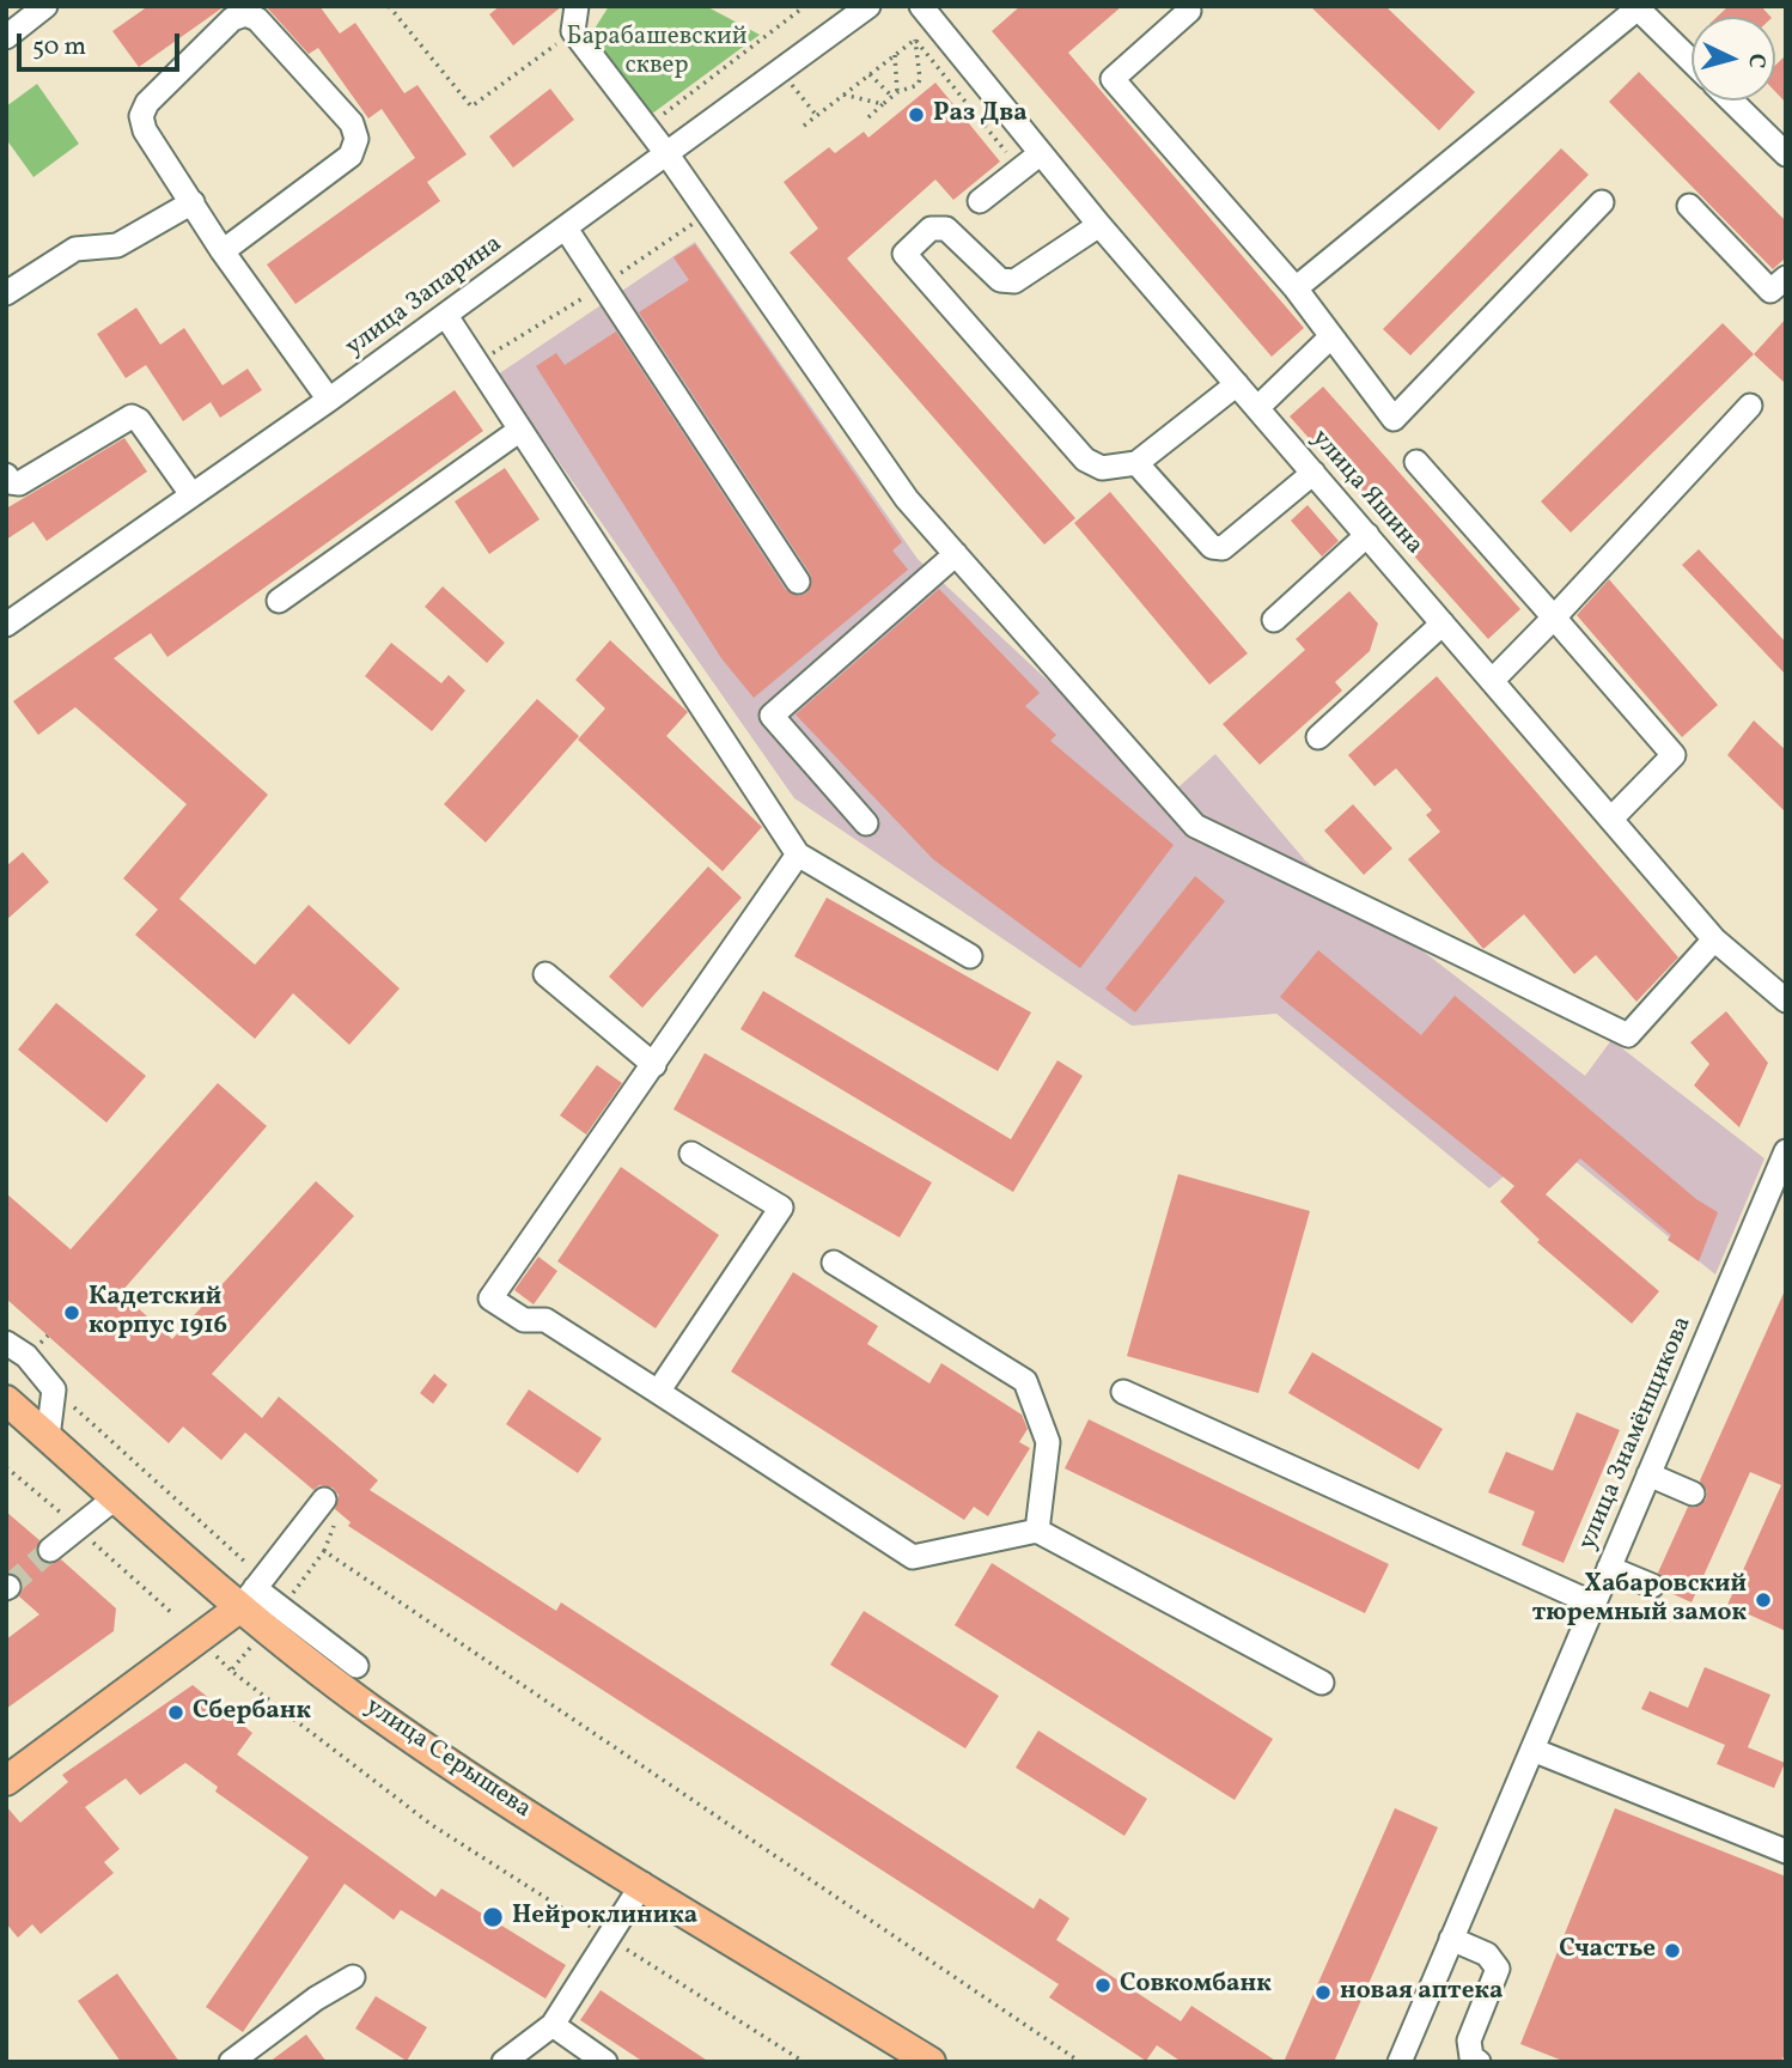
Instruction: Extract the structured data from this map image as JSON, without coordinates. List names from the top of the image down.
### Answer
{
  "streets": {
    "main road": ["улица Серышева"],
    "street": ["улица Запарина", "улица Яшина", "улица Знамёнщикова"]
  },
  "parks": ["Барабашевский сквер"],
  "places": [
    "Раз Два",
    "Кадетский корпус 1916",
    "Хабаровский тюремный замок",
    "Сбербанк",
    "Нейроклиника",
    "Счастье",
    "Совкомбанк",
    "новая аптека"
  ],
  "scale_bar": "50 m",
  "north": "right"
}
